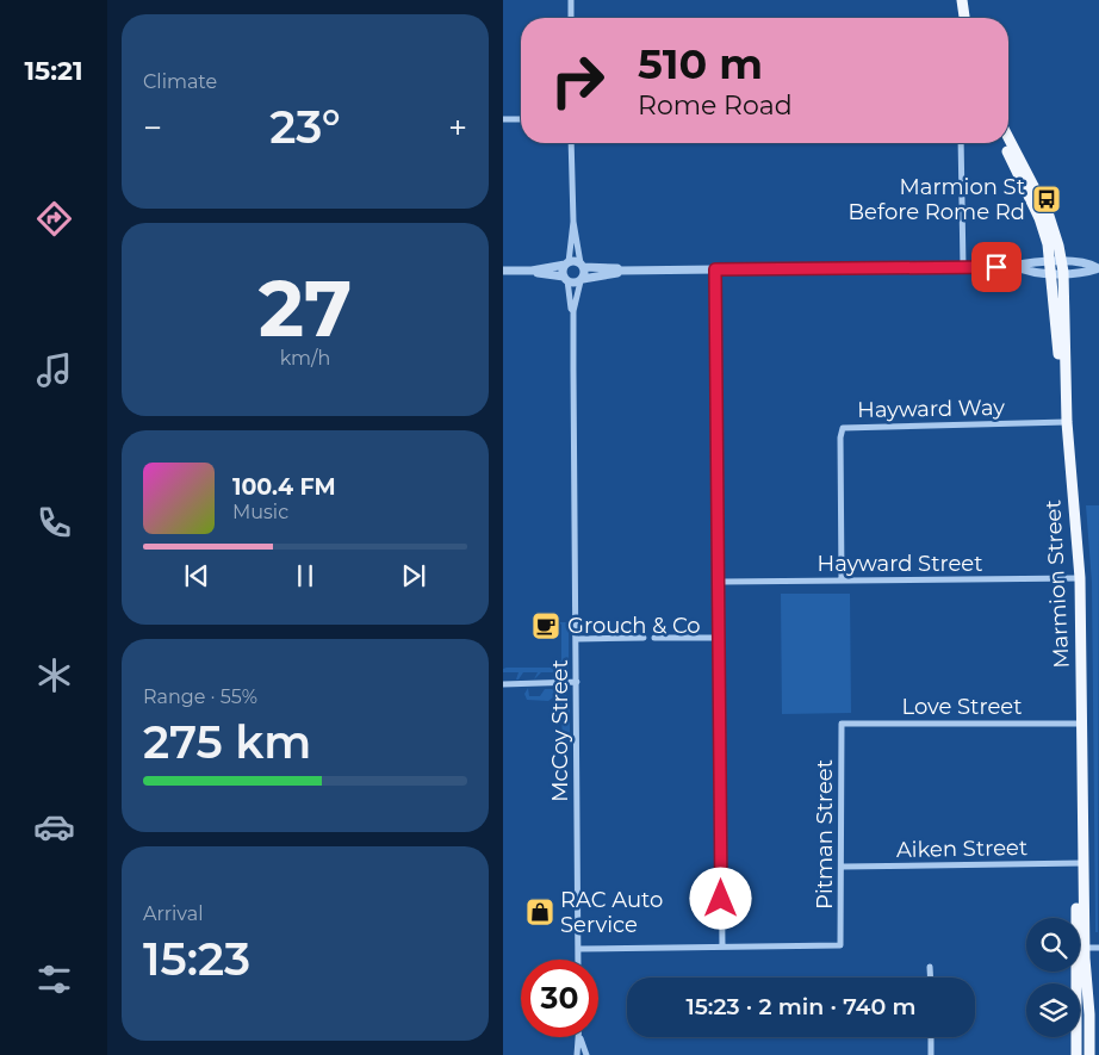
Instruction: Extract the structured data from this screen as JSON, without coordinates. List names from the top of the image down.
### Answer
{
  "streets": {
    "main road": ["Marmion Street"],
    "street": [
      "Hayward Way",
      "Hayward Street",
      "Love Street",
      "McCoy Street",
      "Pitman Street",
      "Aiken Street"
    ]
  },
  "crossings": [
    ["Hayward Way", "Hayward Street"],
    ["Hayward Way", "Marmion Street"],
    ["Hayward Street", "Marmion Street"],
    ["Marmion Street", "Love Street"],
    ["Marmion Street", "Aiken Street"],
    ["Love Street", "Pitman Street"],
    ["Pitman Street", "Aiken Street"]
  ],
  "places": {
    "bus stop": ["Marmion St Before Rome Rd"],
    "cafe": ["Grouch & Co"],
    "shop": ["RAC Auto Service"]
  },
  "page": {
    "tabs": "15:21",
    "tile": [
      "Climate",
      ["27", "km/h"],
      ["Range · 55%", "275 km"],
      ["Arrival", "15:23"]
    ],
    "turn": ["510 m", "Rome Road"],
    "heat": ["−", "23°", "+"],
    "song": ["100.4 FM", "Music"],
    "limit": "30",
    "trip": "15:23 · 2 min · 740 m"
  }
}
